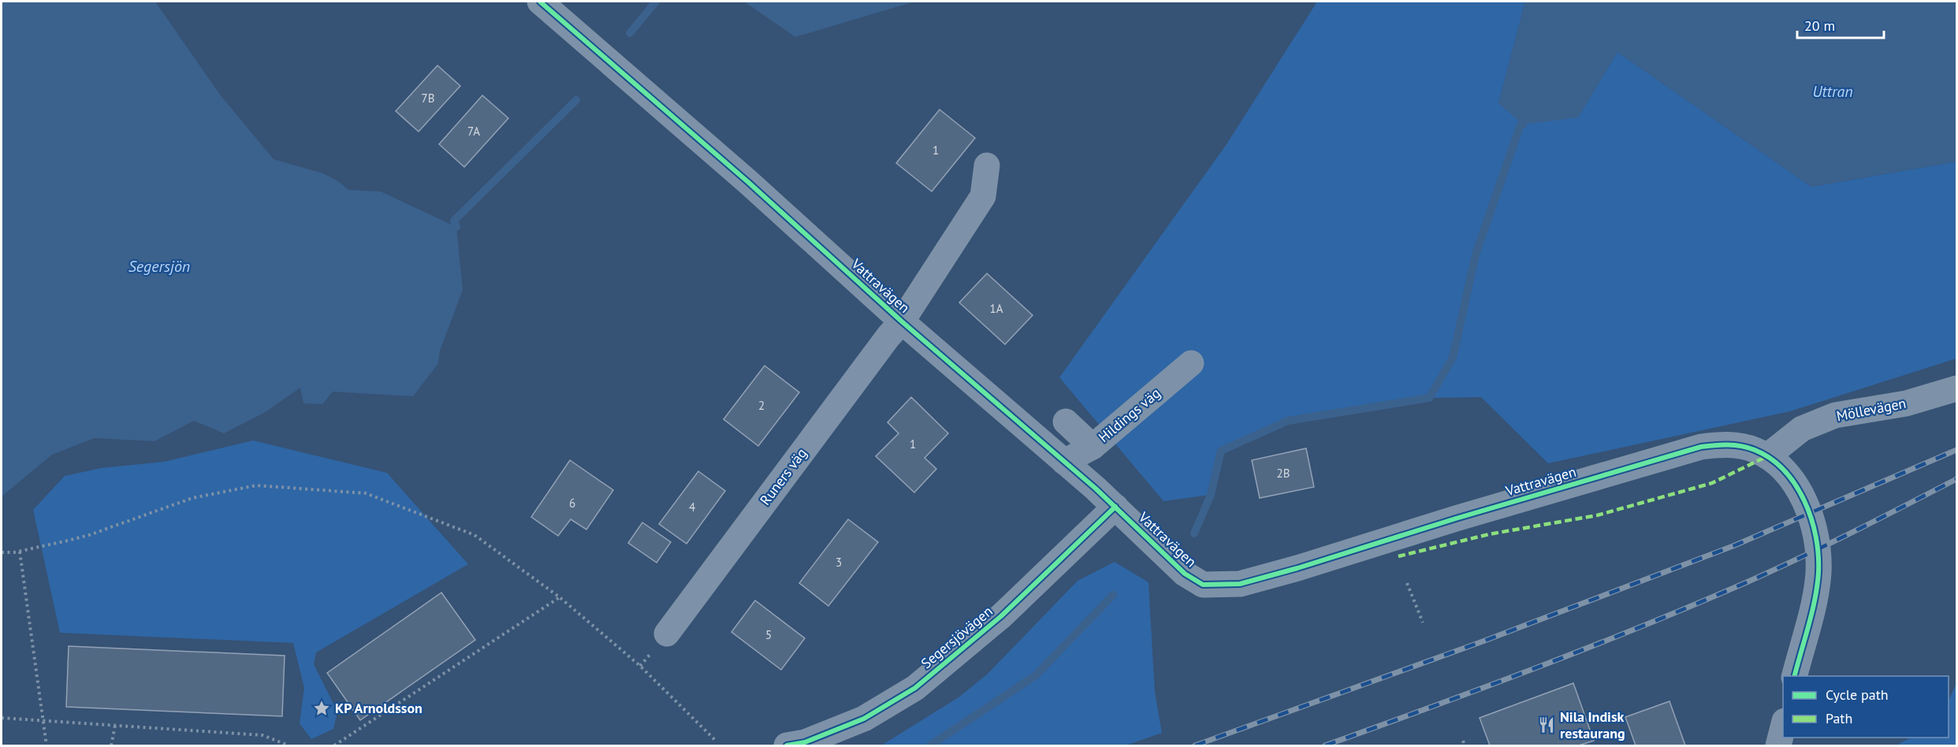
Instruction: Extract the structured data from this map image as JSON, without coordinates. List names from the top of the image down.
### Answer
{
  "streets": {
    "street": [
      "Vattravägen",
      "Möllevägen",
      "Hildings väg",
      "Runers väg",
      "Segersjövägen"
    ]
  },
  "crossings": [
    ["Vattravägen", "Möllevägen"],
    ["Vattravägen", "Hildings väg"],
    ["Vattravägen", "Runers väg"],
    ["Vattravägen", "Segersjövägen"]
  ],
  "water": ["Uttran", "Segersjön"],
  "places": {
    "place": ["KP Arnoldsson"],
    "restaurant": ["Nila Indisk restaurang"]
  },
  "house_numbers": [
    "7B",
    "7A",
    "1",
    "1A",
    "2",
    "1",
    "2B",
    "6",
    "4",
    "3",
    "5"
  ],
  "legend": ["Cycle path", "Path"],
  "scale_bar": "20 m"
}
